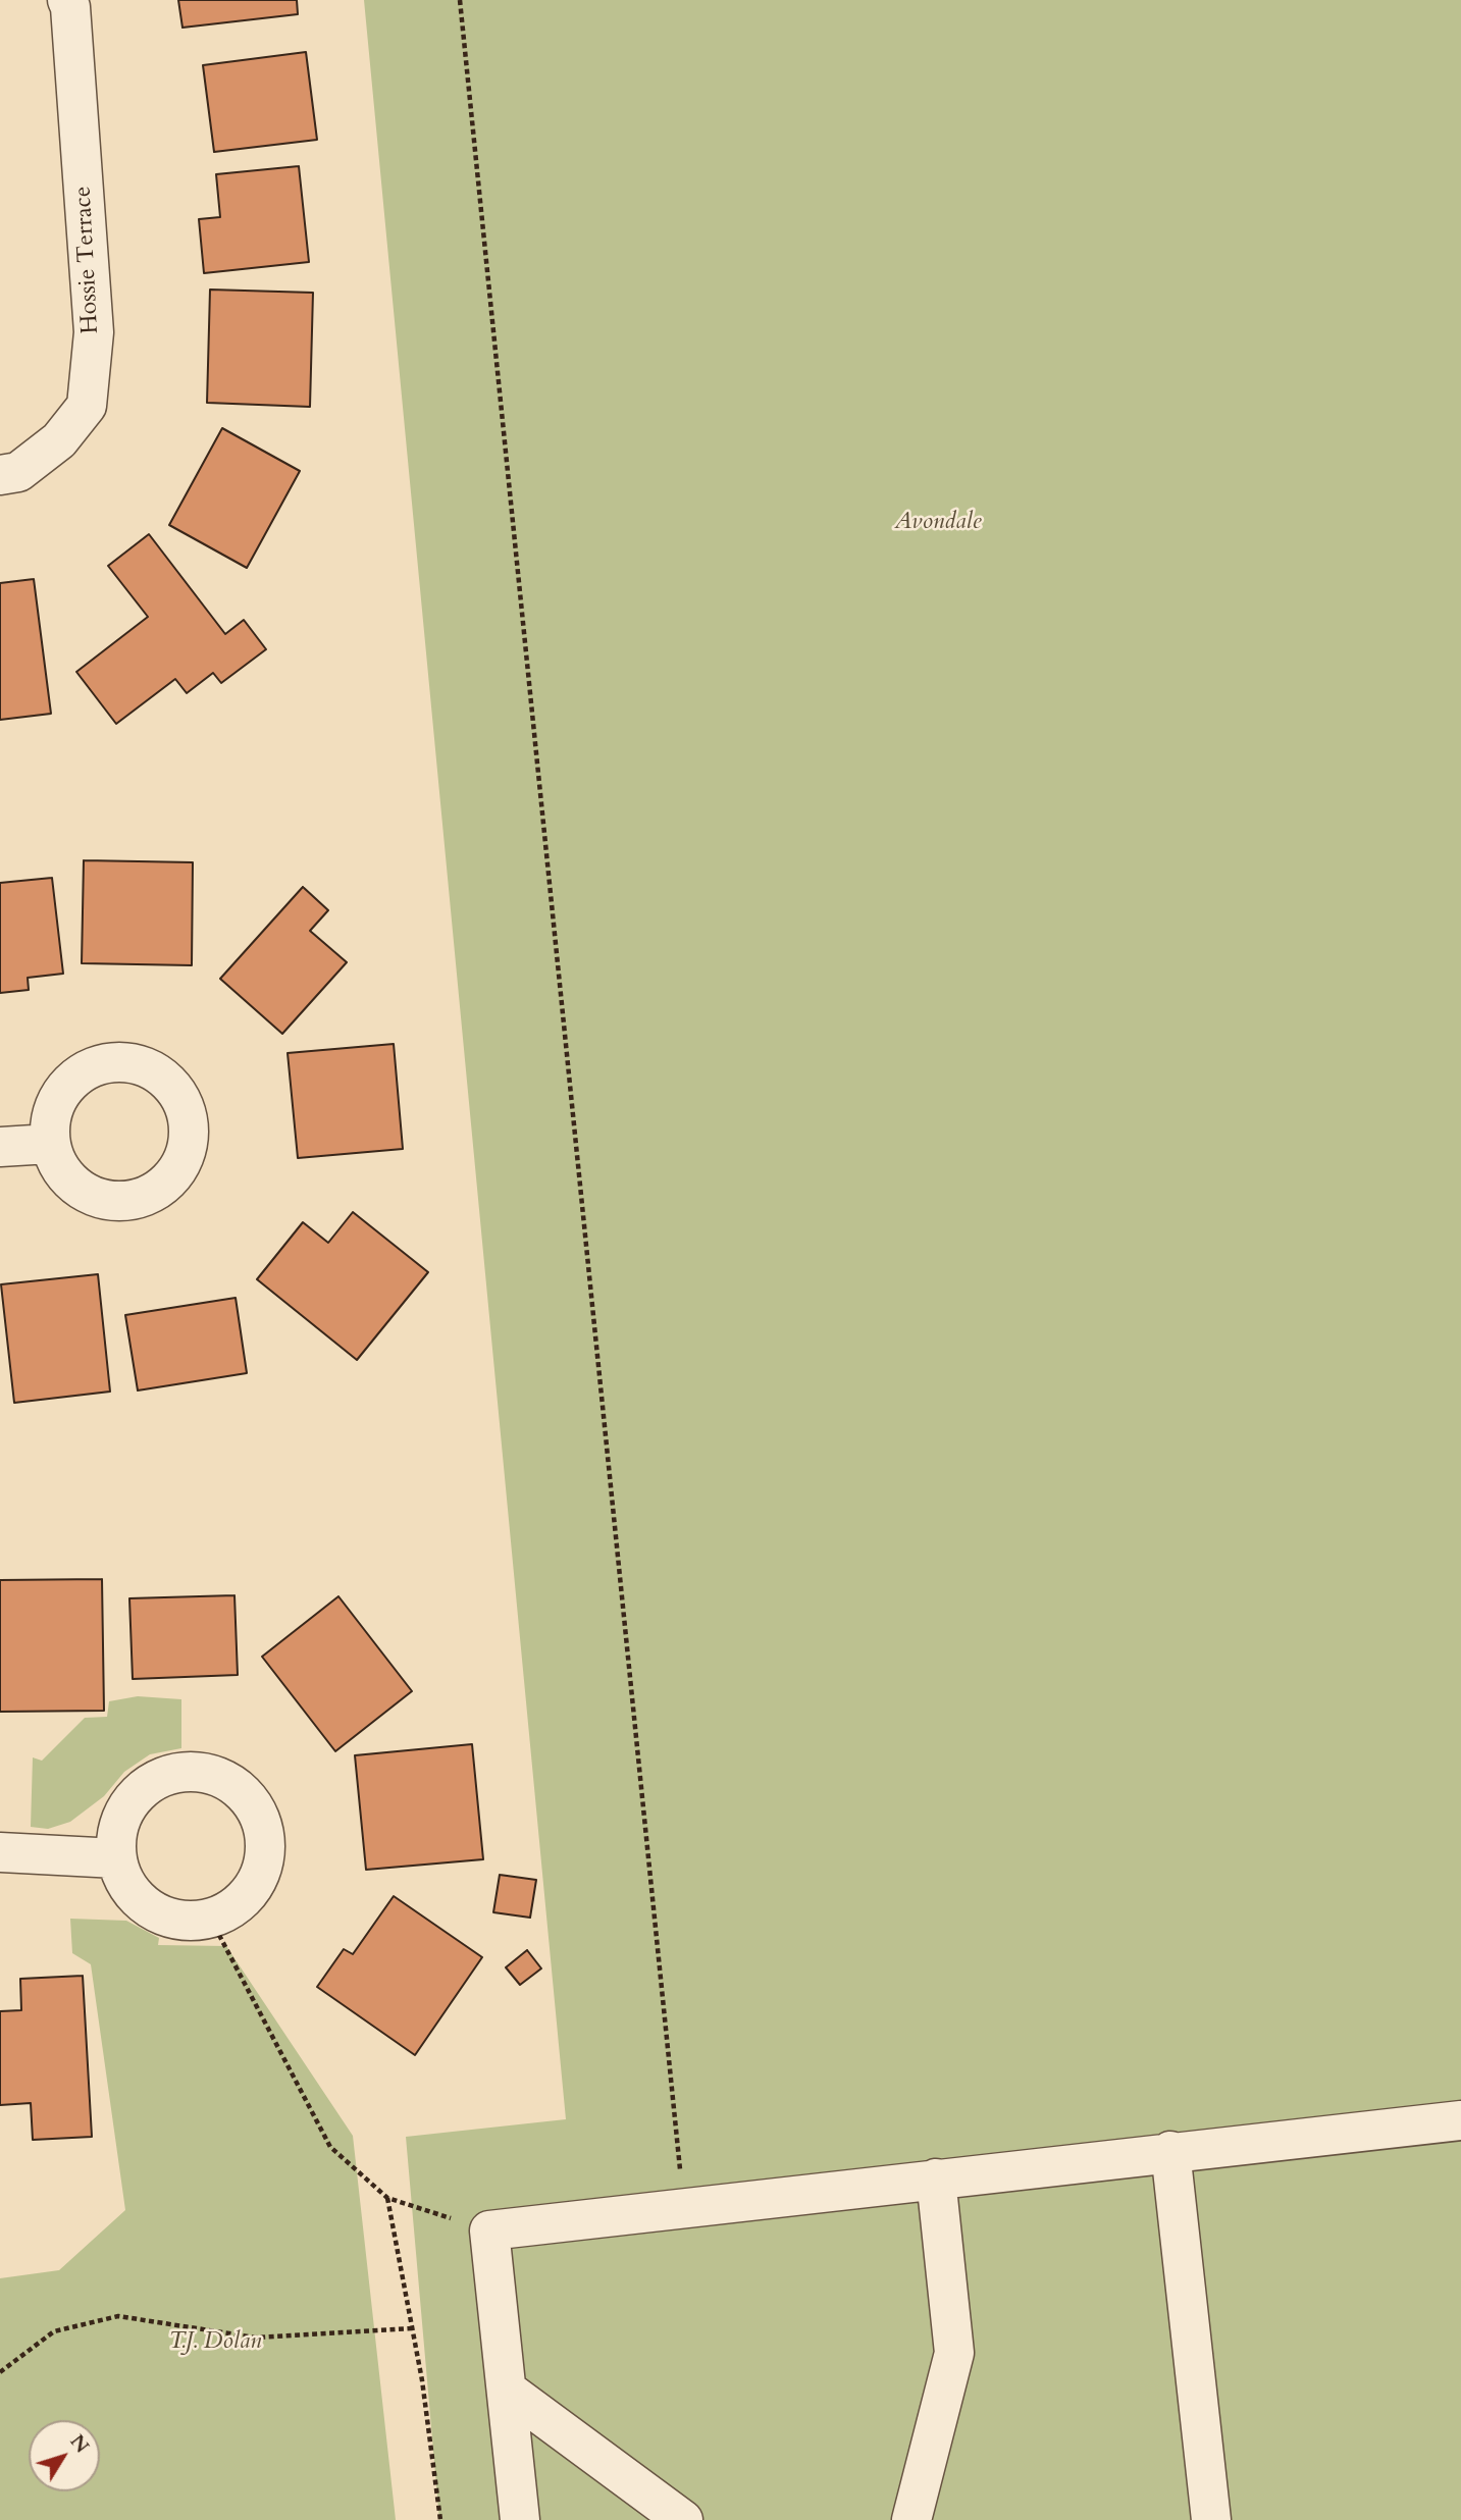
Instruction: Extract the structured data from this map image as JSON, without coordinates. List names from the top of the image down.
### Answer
{
  "streets": {
    "street": ["Hossie Terrace"]
  },
  "parks": ["Avondale", "T.J. Dolan"],
  "north": "top right"
}
